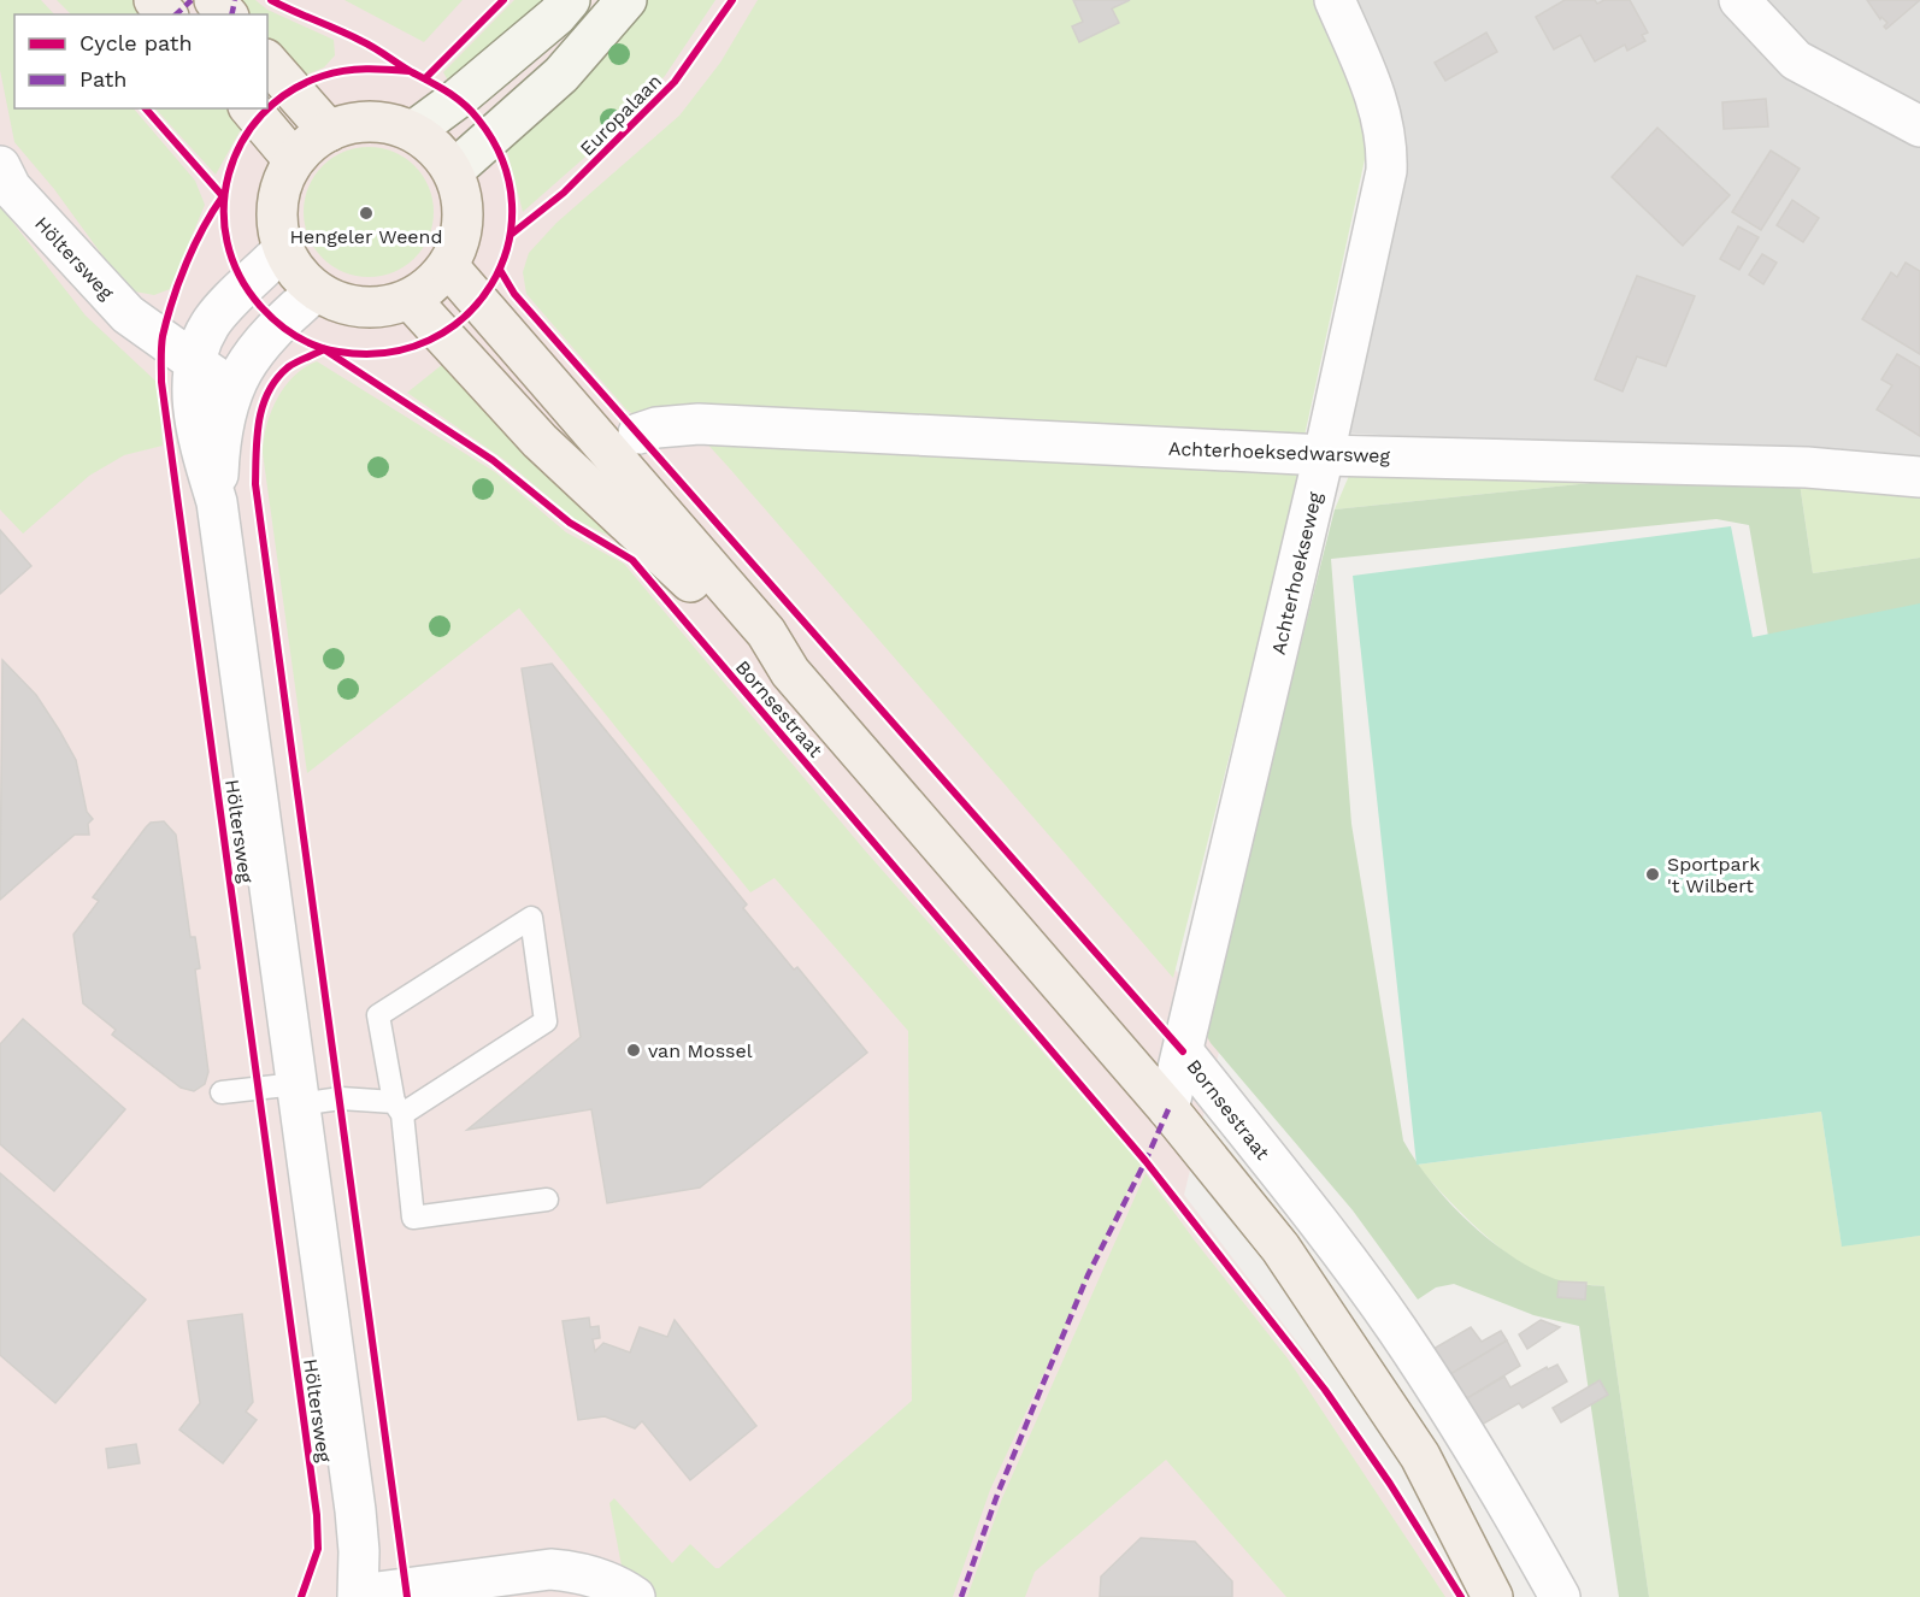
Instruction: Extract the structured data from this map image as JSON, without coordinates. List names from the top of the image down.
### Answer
{
  "streets": {
    "main road": ["Bornsestraat"],
    "street": ["Höltersweg", "Achterhoeksedwarsweg", "Achterhoekseweg"],
    "cycle path": ["Europalaan"]
  },
  "crossings": [
    ["Höltersweg", "Bornsestraat"],
    ["Achterhoeksedwarsweg", "Achterhoekseweg"],
    ["Achterhoekseweg", "Bornsestraat"]
  ],
  "places": ["Hengeler Weend", "Sportpark 't Wilbert", "van Mossel"],
  "legend": ["Cycle path", "Path"]
}
